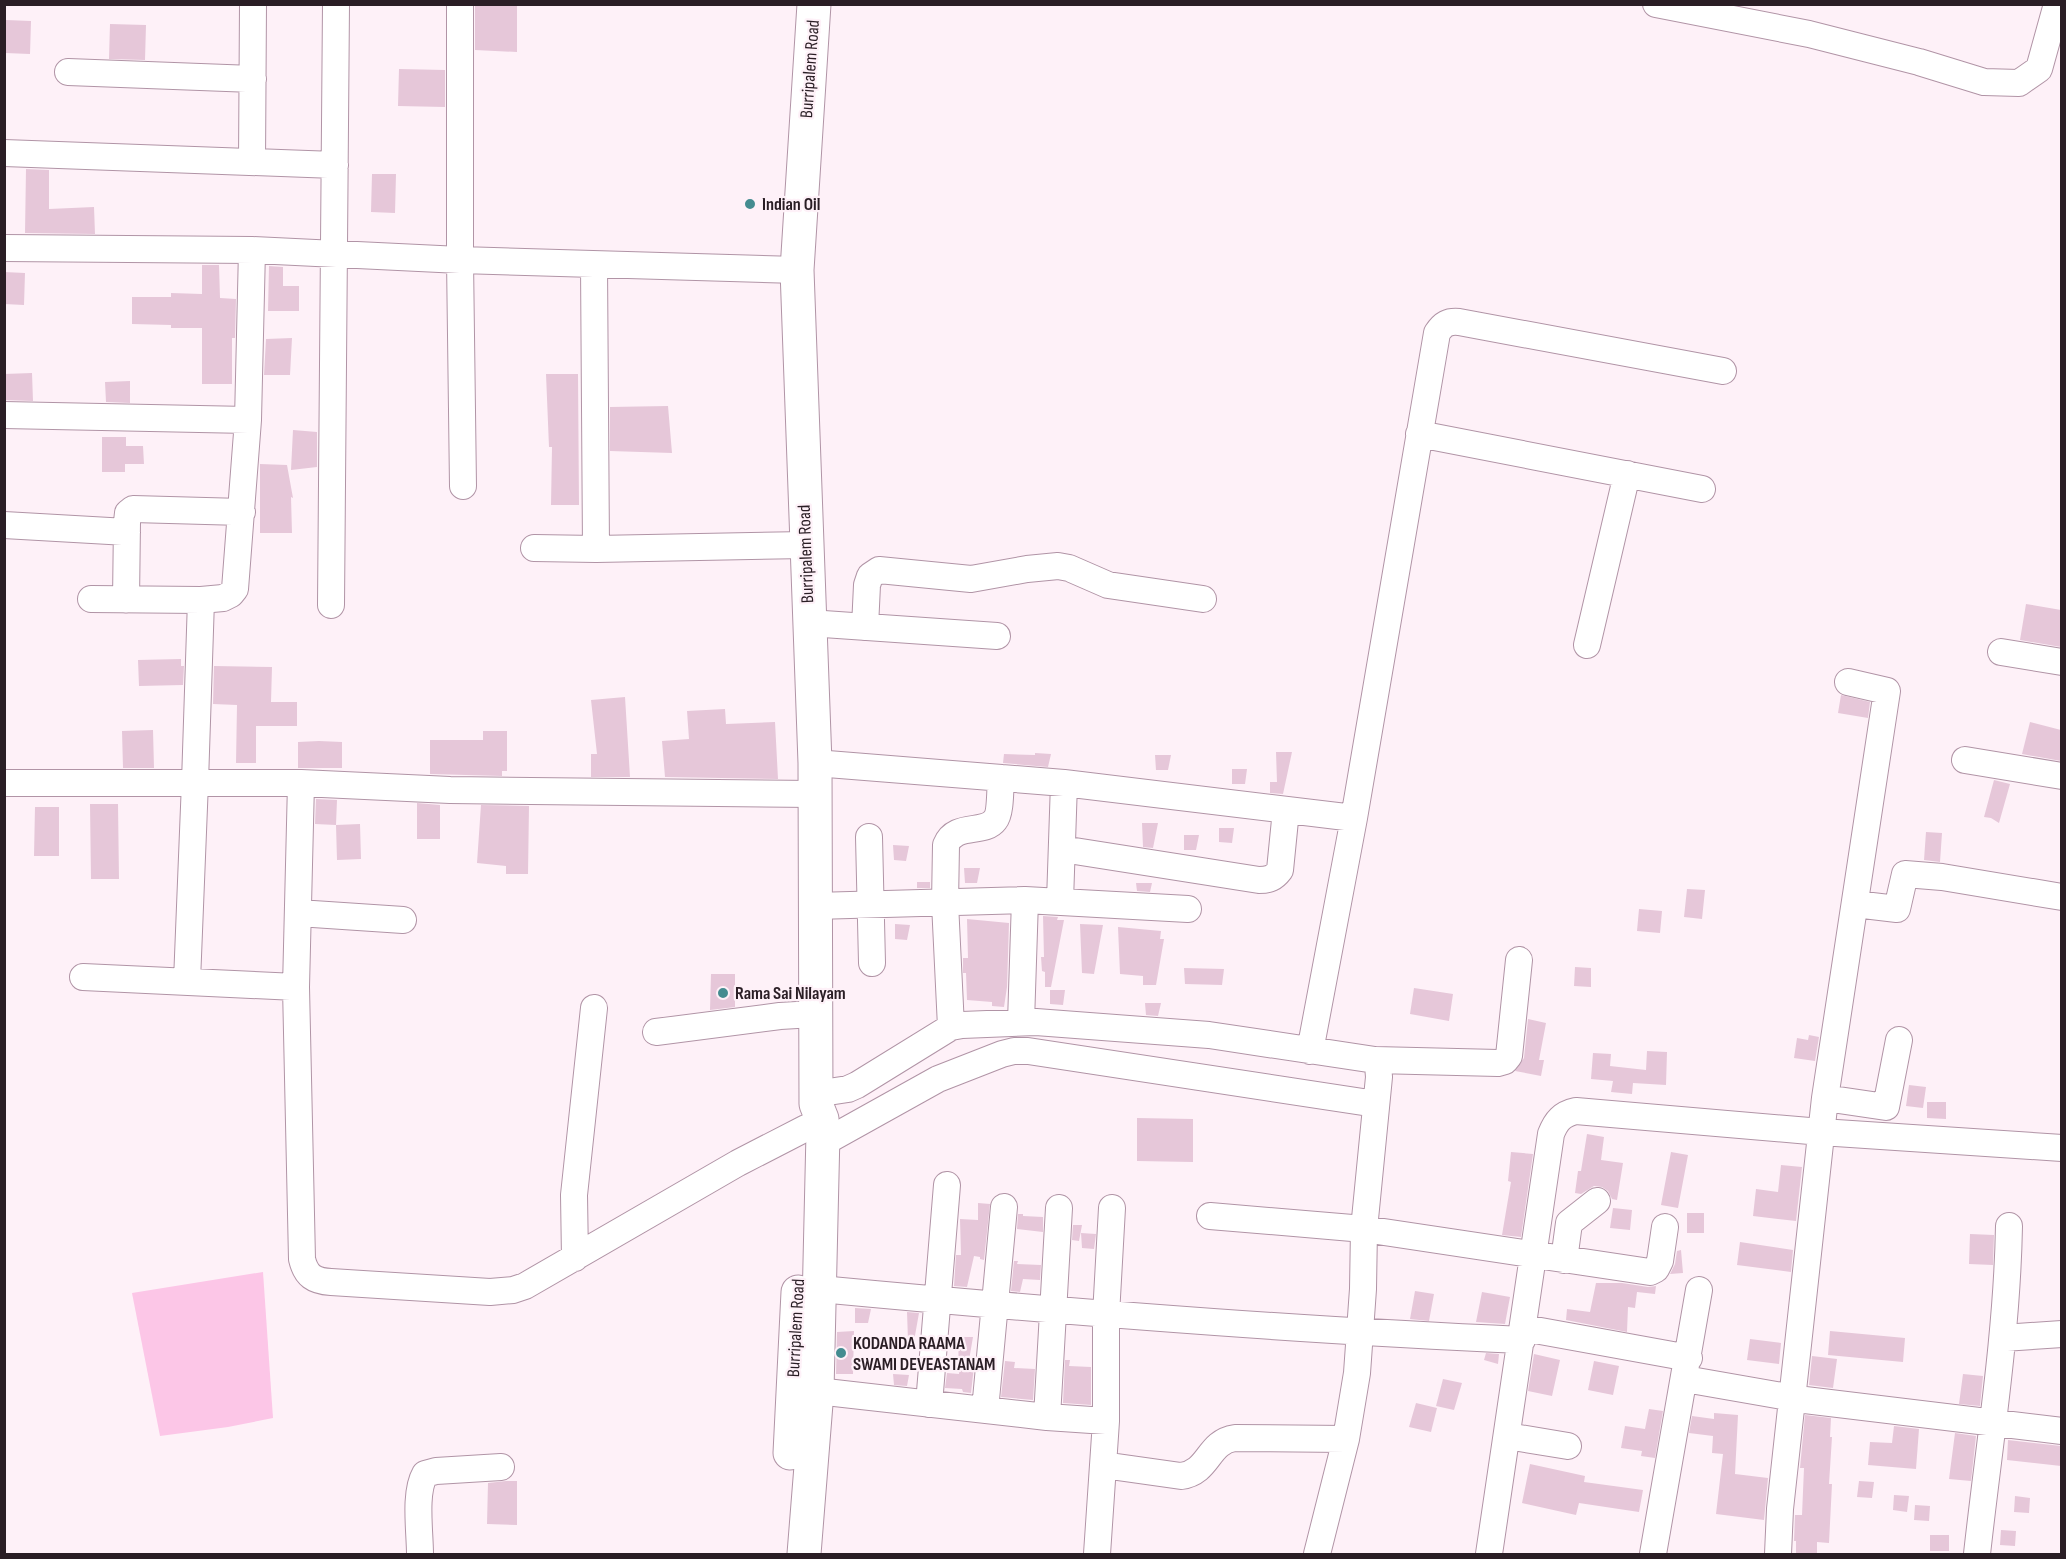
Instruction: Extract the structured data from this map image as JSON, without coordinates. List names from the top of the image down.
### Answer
{
  "streets": {
    "main road": ["Burripalem Road"]
  },
  "places": ["Indian Oil", "Rama Sai Nilayam", "KODANDA RAAMA SWAMI DEVEASTANAM"]
}
